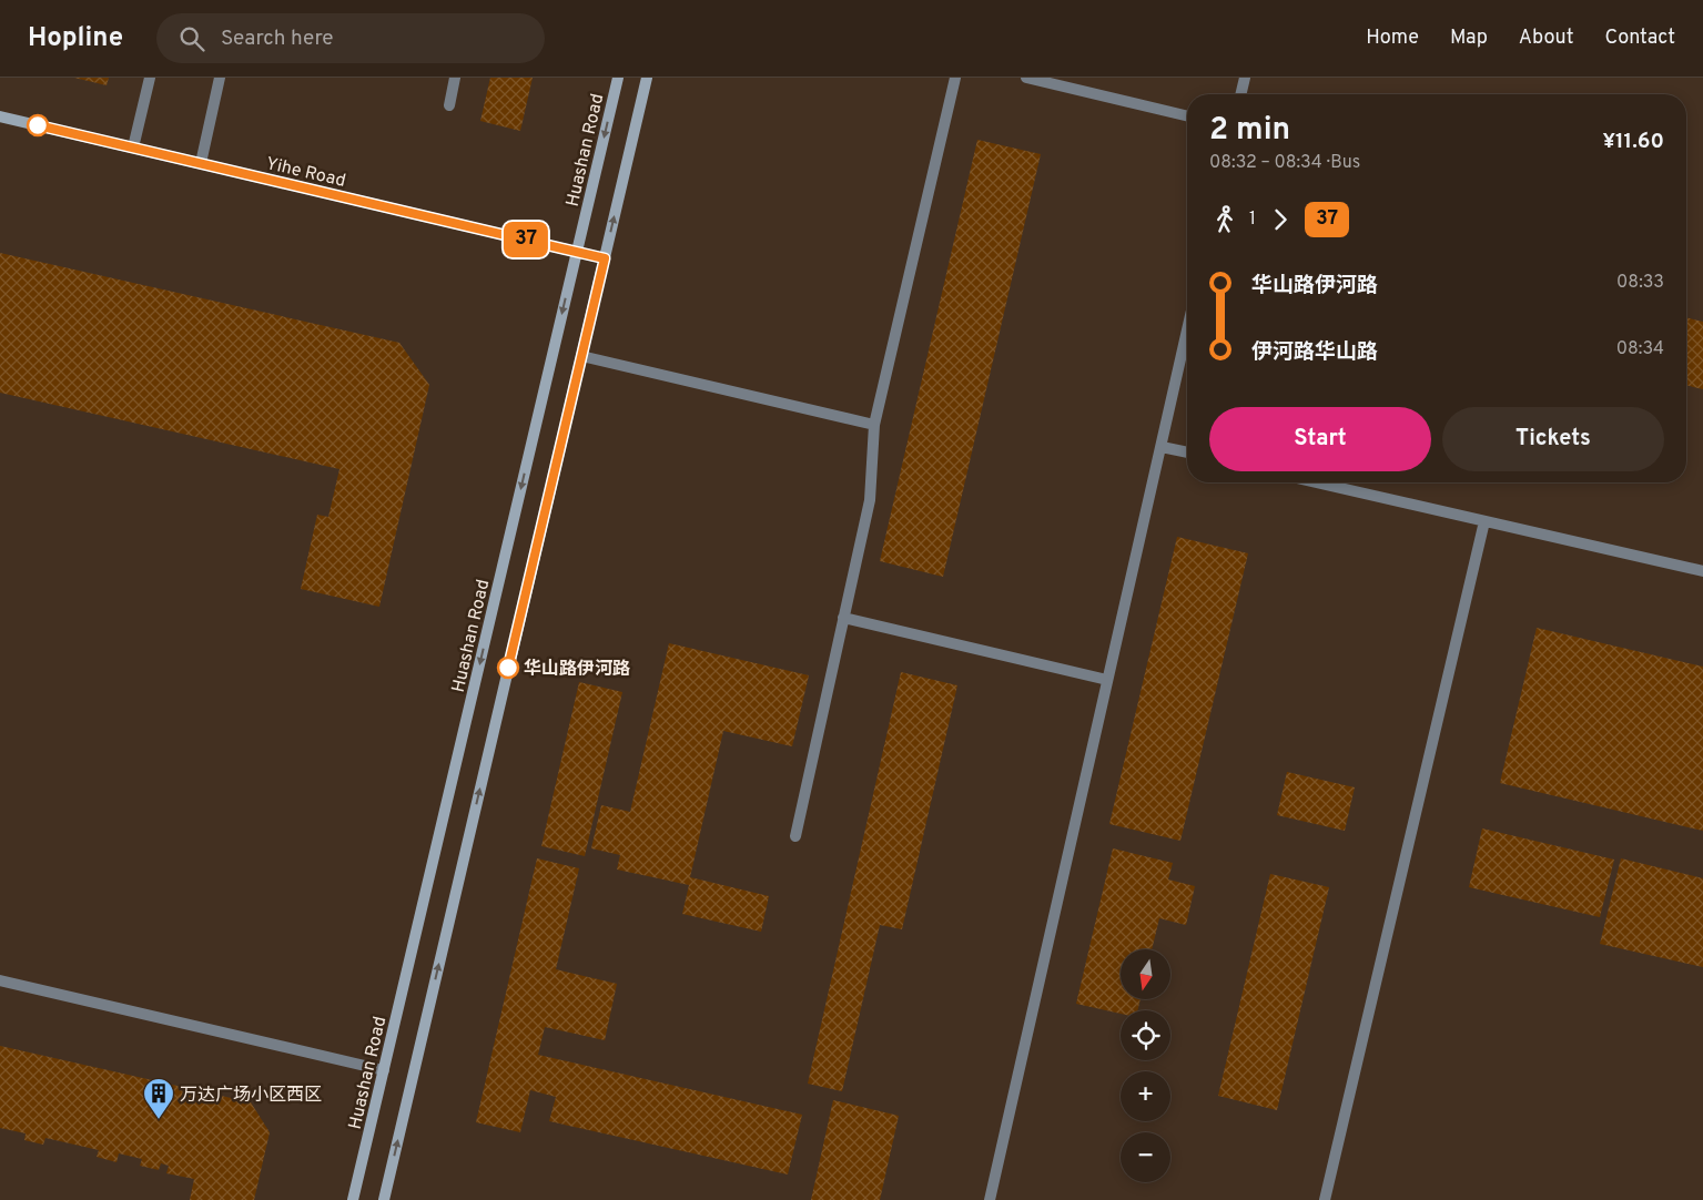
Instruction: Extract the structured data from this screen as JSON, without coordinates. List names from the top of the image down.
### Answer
{
  "streets": {
    "street": ["Huashan Road", "Yihe Road"]
  },
  "crossings": [
    ["Huashan Road", "Yihe Road"]
  ],
  "places": {
    "other": ["华山路伊河路"],
    "building": ["万达广场小区西区"]
  },
  "lines": ["bus line 37"],
  "north": "bottom",
  "page": {
    "header": "Hopline",
    "search": "Search here",
    "nav": [
      "Home",
      "Map",
      "About",
      "Contact"
    ],
    "on_map": "37",
    "heading": ["2 min", "08:32 – 08:34 · Bus", "¥11.60"],
    "legs": ["1", "37"],
    "list": [
      {
        "name": "华山路伊河路",
        "value": "08:33"
      },
      {
        "name": "伊河路华山路",
        "value": "08:34"
      }
    ],
    "buttons": ["Start", "Tickets"],
    "map_buttons": ["+", "−"]
  }
}
